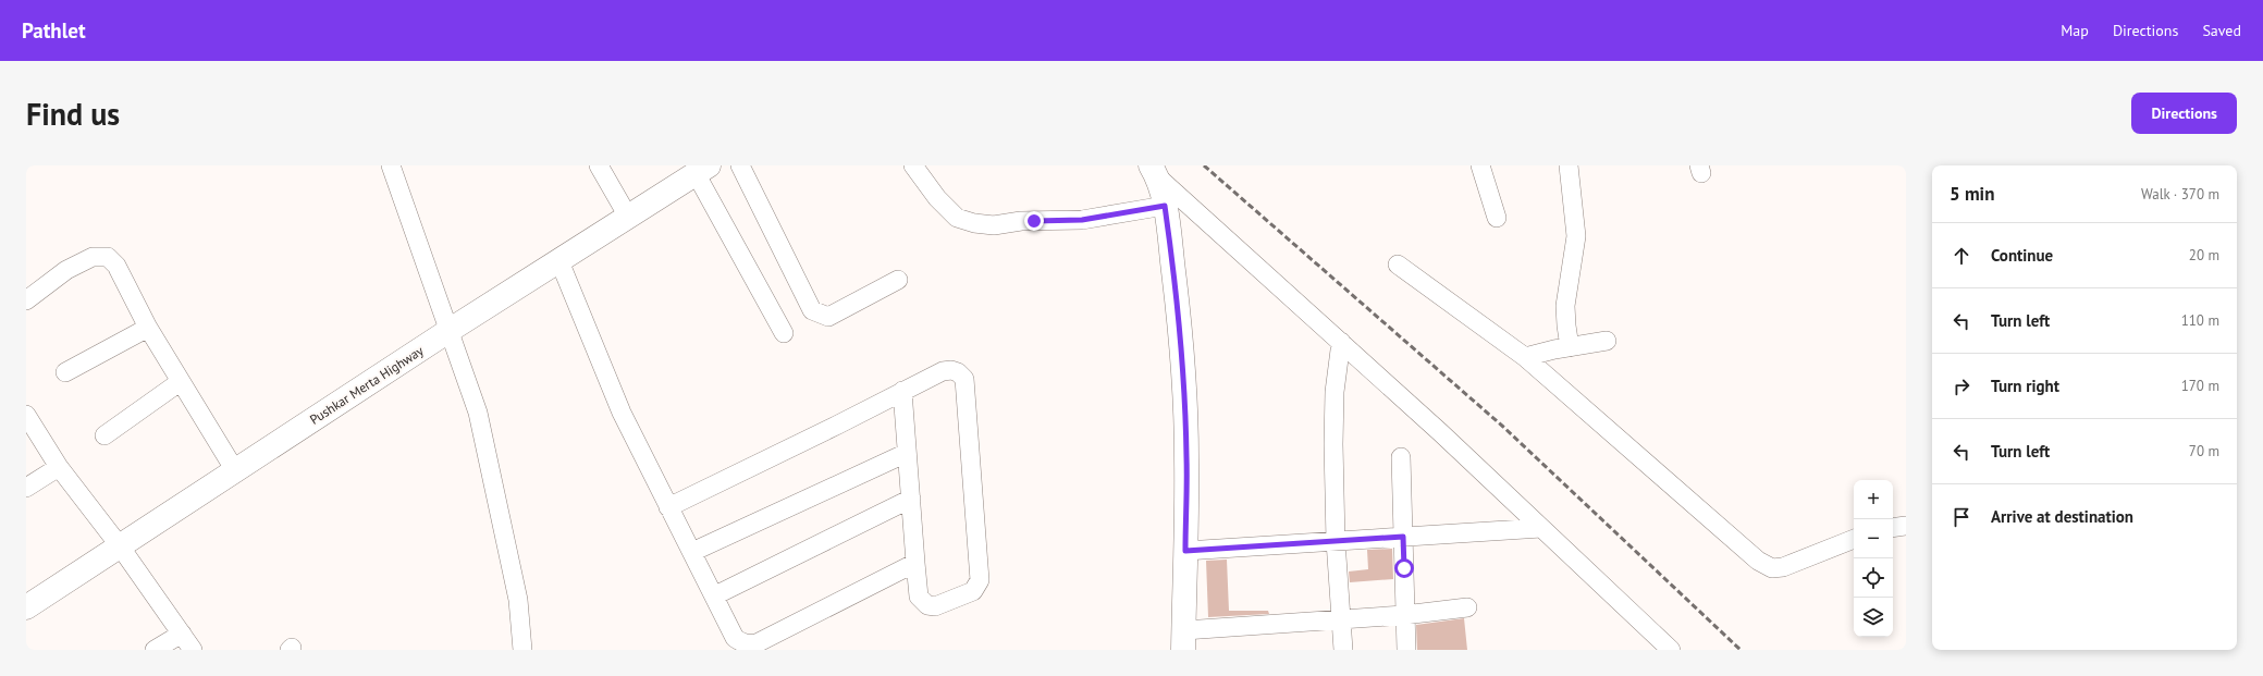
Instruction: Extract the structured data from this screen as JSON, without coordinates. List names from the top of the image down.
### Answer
{
  "streets": {
    "main road": ["Pushkar Merta Highway"]
  },
  "page": {
    "header": "Pathlet",
    "nav": ["Map", "Directions", "Saved"],
    "buttons": "Directions",
    "title": "Find us",
    "heading": ["5 min", "Walk · 370 m"],
    "list": [
      ["Continue", "20 m"],
      ["Turn left", "110 m"],
      ["Turn right", "170 m"],
      ["Turn left", "70 m"],
      "Arrive at destination"
    ],
    "map_buttons": ["+", "−"]
  }
}
